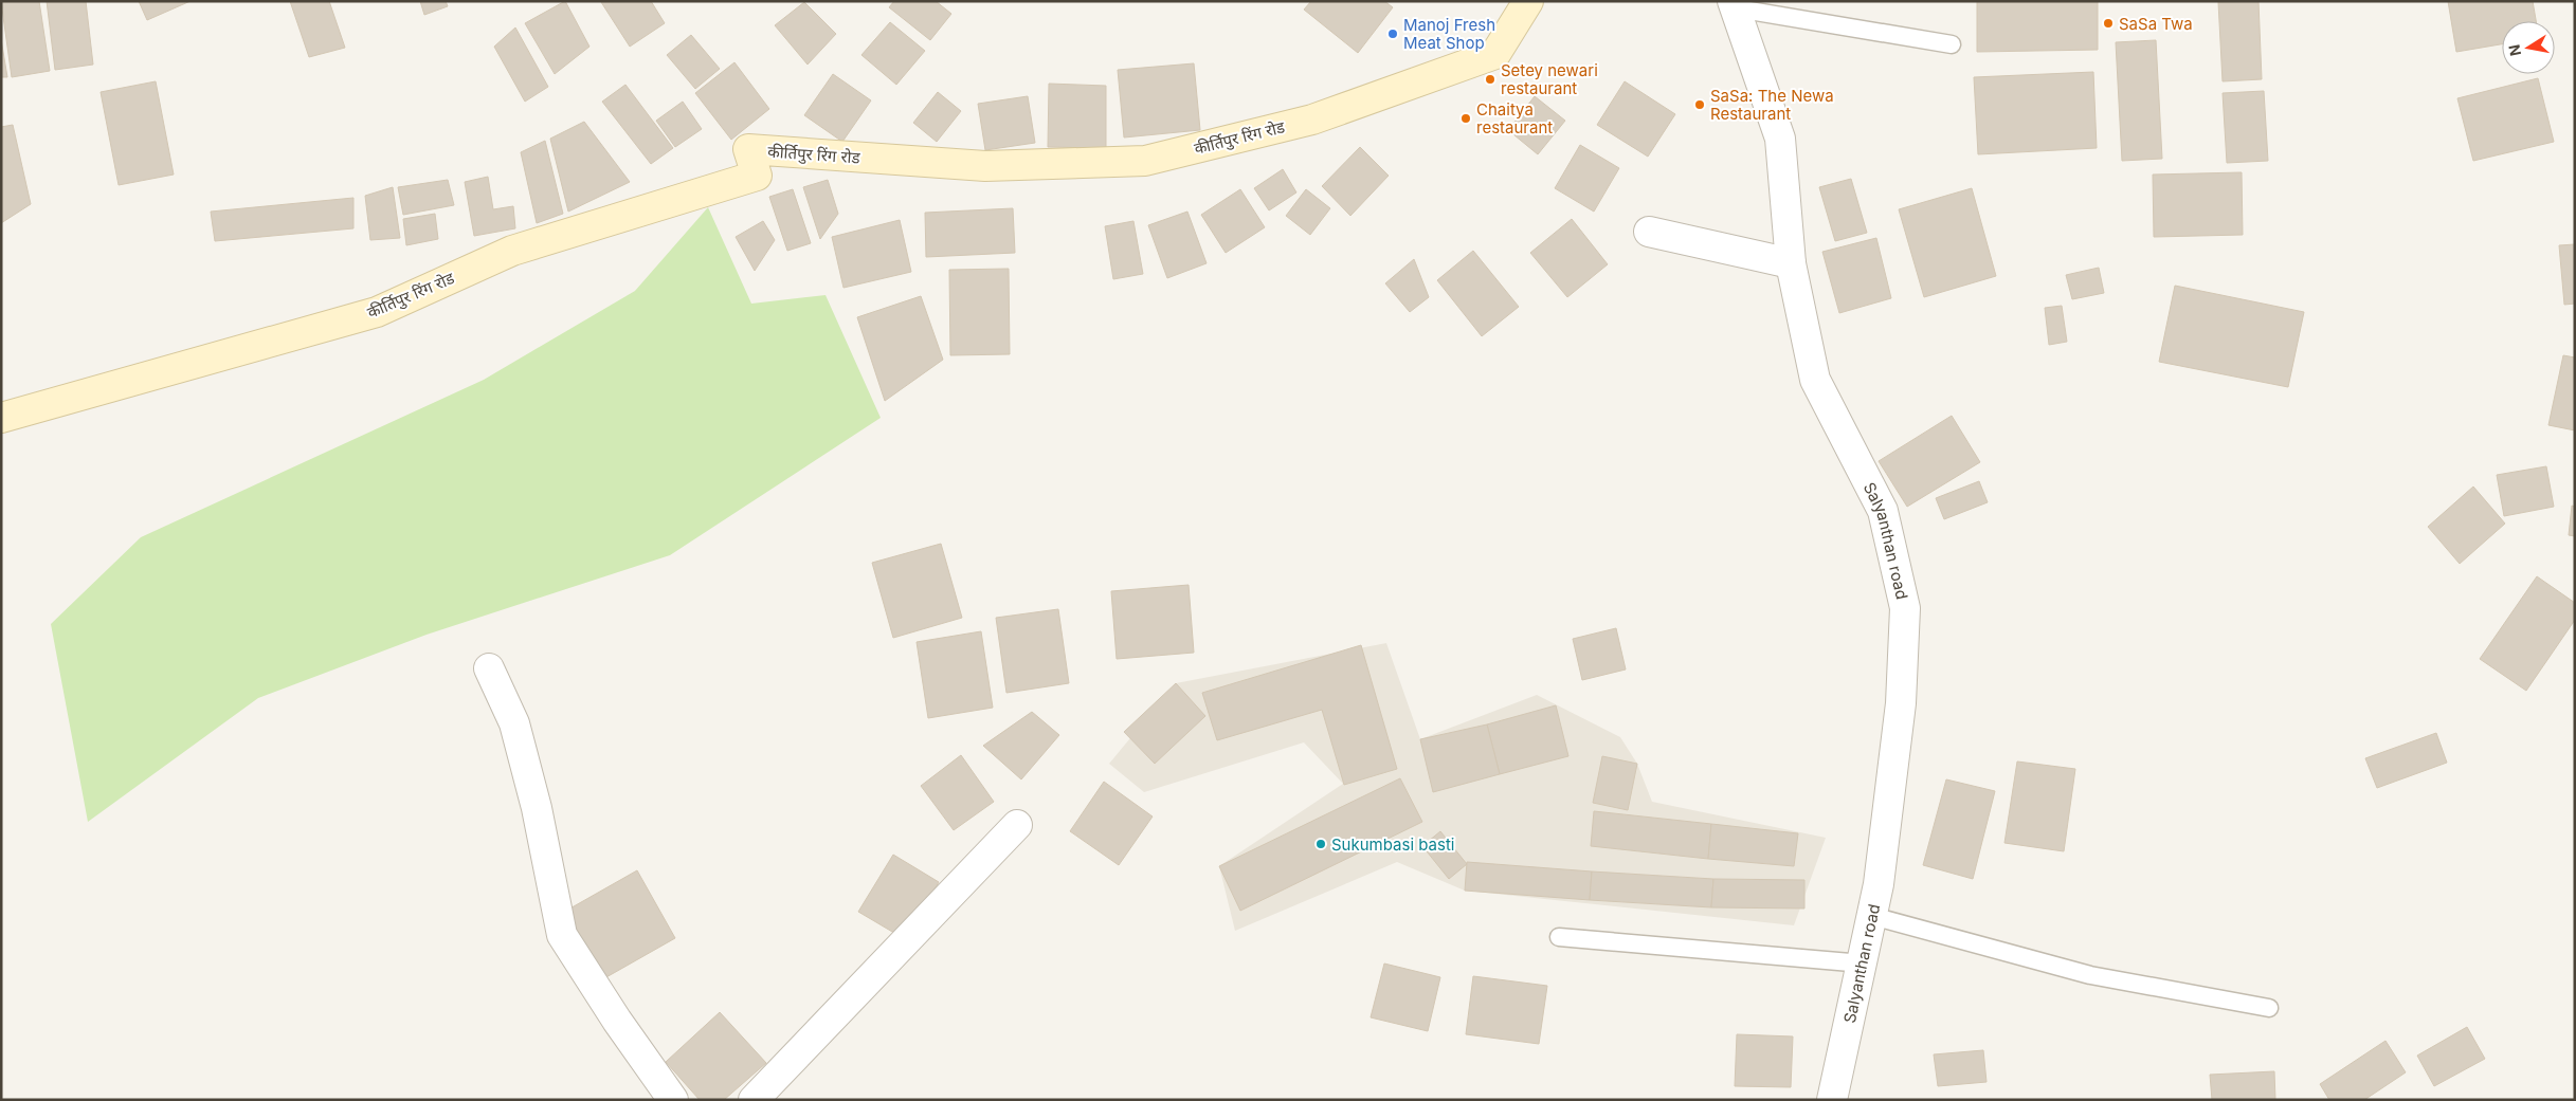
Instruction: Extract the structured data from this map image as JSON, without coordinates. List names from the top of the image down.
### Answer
{
  "streets": {
    "street": ["कीर्तिपुर रिंग रोड", "Salyanthan road"]
  },
  "places": [
    "SaSa Twa",
    "Manoj Fresh Meat Shop",
    "Setey newari restaurant",
    "SaSa: The Newa Restaurant",
    "Chaitya restaurant",
    "Sukumbasi basti"
  ],
  "north": "left"
}
